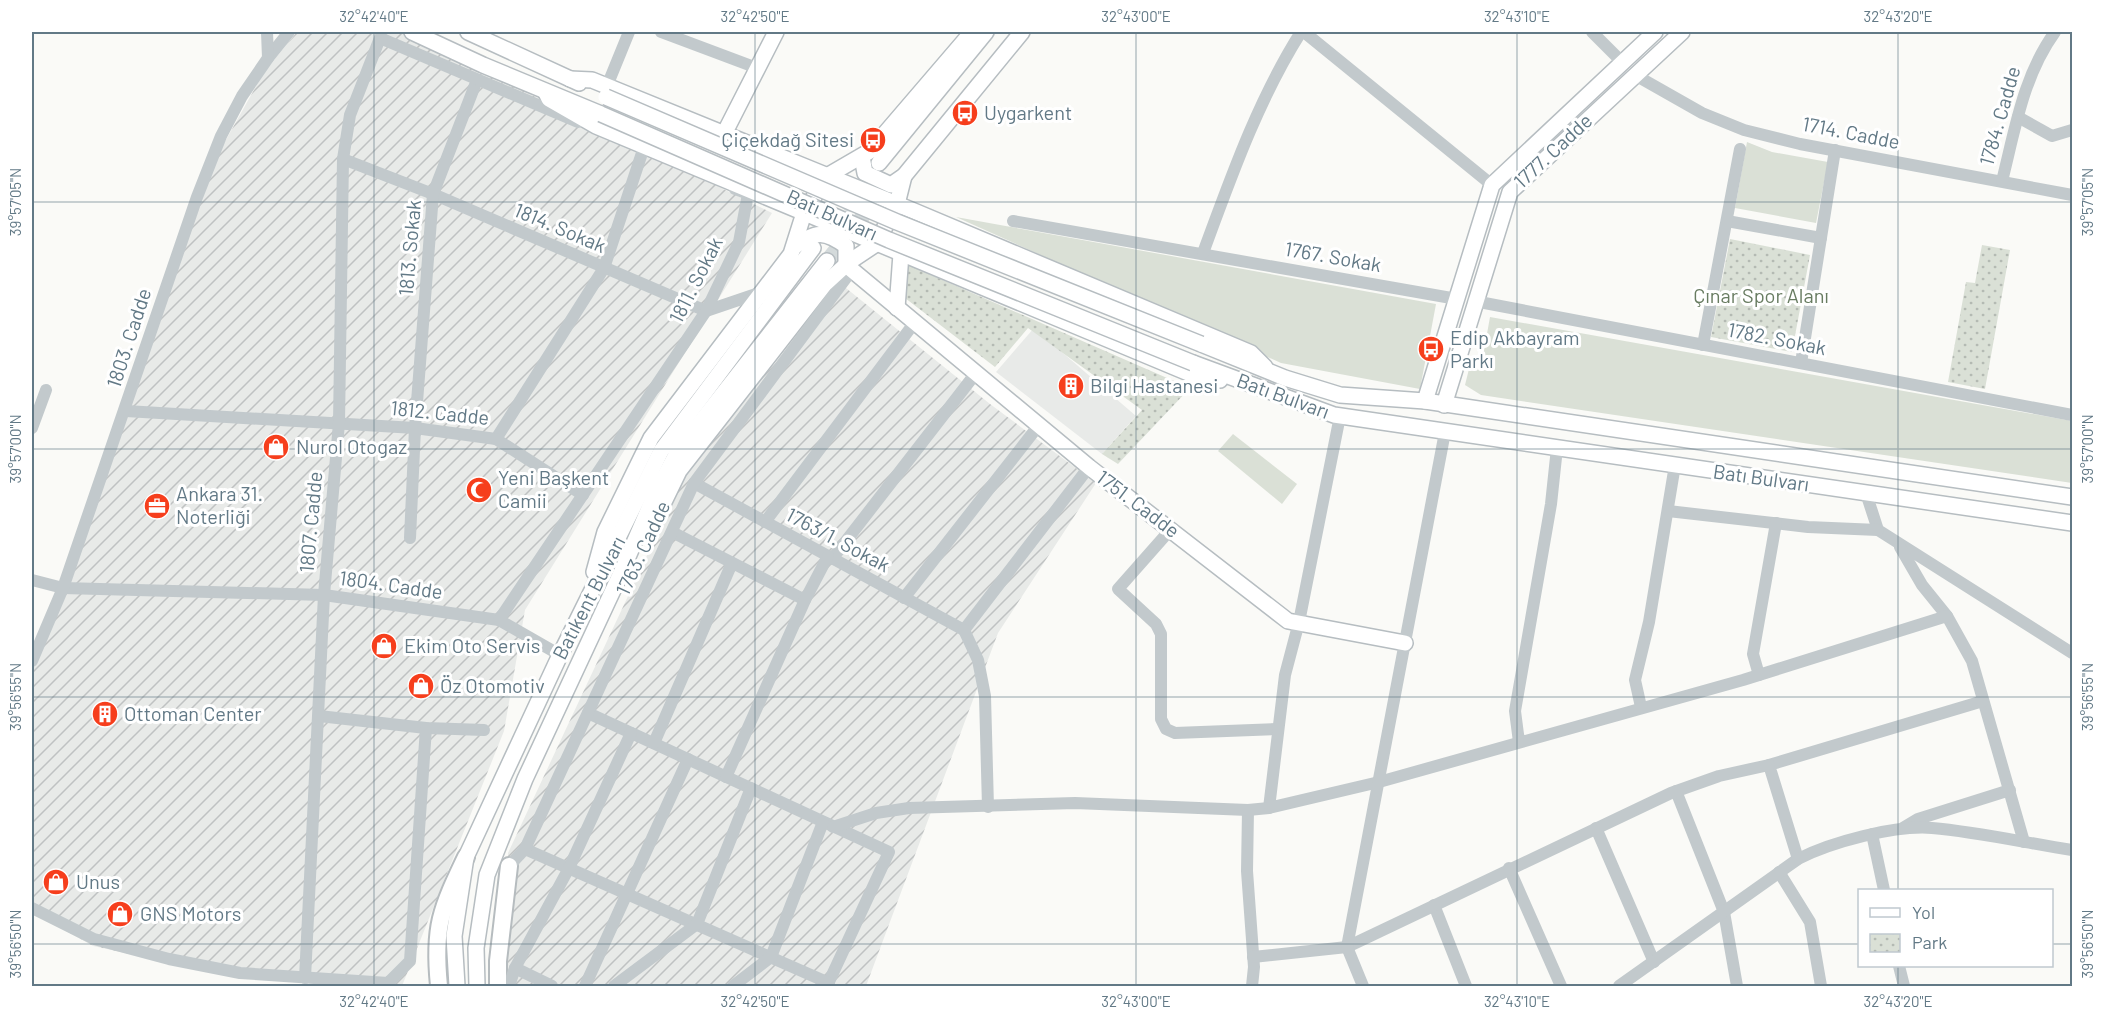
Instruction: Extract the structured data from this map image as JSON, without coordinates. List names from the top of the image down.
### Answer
{
  "streets": {
    "main road": [
      "1777. Cadde",
      "Batı Bulvarı",
      "1751. Cadde",
      "Batıkent Bulvarı"
    ],
    "street": [
      "1784. Cadde",
      "1714. Cadde",
      "1814. Sokak",
      "1813. Sokak",
      "1767. Sokak",
      "1811. Sokak",
      "1803. Cadde",
      "1782. Sokak",
      "1812. Cadde",
      "1807. Cadde",
      "1763/1. Sokak",
      "1763. Cadde",
      "1804. Cadde"
    ]
  },
  "crossings": [
    ["1784. Cadde", "1714. Cadde"],
    ["1714. Cadde", "1777. Cadde"],
    ["1777. Cadde", "Batı Bulvarı"],
    ["1777. Cadde", "1767. Sokak"],
    ["1777. Cadde", "1782. Sokak"],
    ["1814. Sokak", "1813. Sokak"],
    ["1814. Sokak", "1811. Sokak"],
    ["1814. Sokak", "1812. Cadde"],
    ["1814. Sokak", "1807. Cadde"],
    ["1813. Sokak", "1811. Sokak"],
    ["1813. Sokak", "1812. Cadde"],
    ["1811. Sokak", "1812. Cadde"],
    ["1811. Sokak", "1807. Cadde"],
    ["1811. Sokak", "1804. Cadde"],
    ["1803. Cadde", "1812. Cadde"],
    ["1803. Cadde", "1804. Cadde"],
    ["1812. Cadde", "1807. Cadde"],
    ["1751. Cadde", "1763. Cadde"],
    ["1807. Cadde", "1804. Cadde"],
    ["1763/1. Sokak", "1763. Cadde"],
    ["1804. Cadde", "Batıkent Bulvarı"]
  ],
  "parks": ["Çınar Spor Alanı"],
  "places": {
    "bus stop": ["Uygarkent", "Çiçekdağ Sitesi", "Edip Akbayram Parkı"],
    "building": ["Bilgi Hastanesi", "Ottoman Center"],
    "shop": [
      "Nurol Otogaz",
      "Ekim Oto Servis",
      "Öz Otomotiv",
      "Unus",
      "GNS Motors"
    ],
    "mosque": ["Yeni Başkent Camii"],
    "office": ["Ankara 31. Noterliği"]
  },
  "legend": ["Yol", "Park"],
  "coordinates": [
    "32°42'40\"E",
    "32°42'50\"E",
    "32°43'00\"E",
    "32°43'10\"E",
    "32°43'20\"E",
    "39°57'05\"N",
    "39°57'00\"N",
    "39°56'55\"N",
    "39°56'50\"N"
  ]
}
